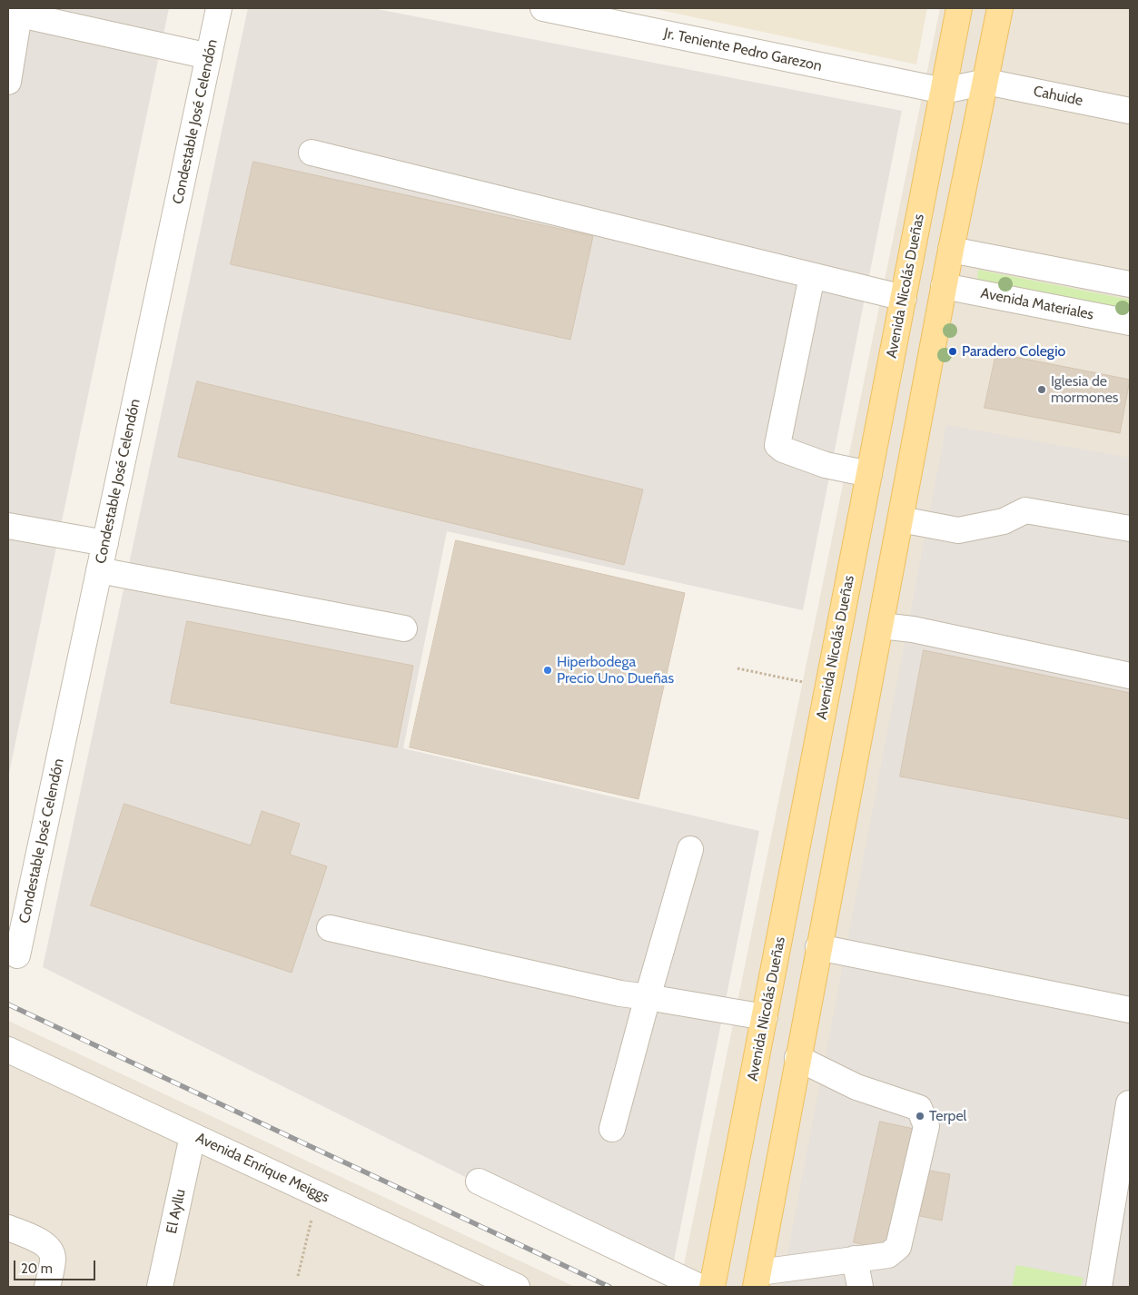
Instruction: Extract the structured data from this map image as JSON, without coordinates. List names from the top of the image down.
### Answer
{
  "streets": {
    "main road": ["Avenida Nicolás Dueñas"],
    "street": [
      "Jr. Teniente Pedro Garezon",
      "Cahuide",
      "Condestable José Celendón",
      "Avenida Materiales",
      "Avenida Enrique Meiggs",
      "El Ayllu"
    ]
  },
  "crossings": [
    ["Jr. Teniente Pedro Garezon", "Avenida Nicolás Dueñas"],
    ["Avenida Enrique Meiggs", "El Ayllu"]
  ],
  "places": [
    "Paradero Colegio",
    "Iglesia de mormones",
    "Hiperbodega Precio Uno Dueñas",
    "Terpel"
  ],
  "scale_bar": "20 m"
}
